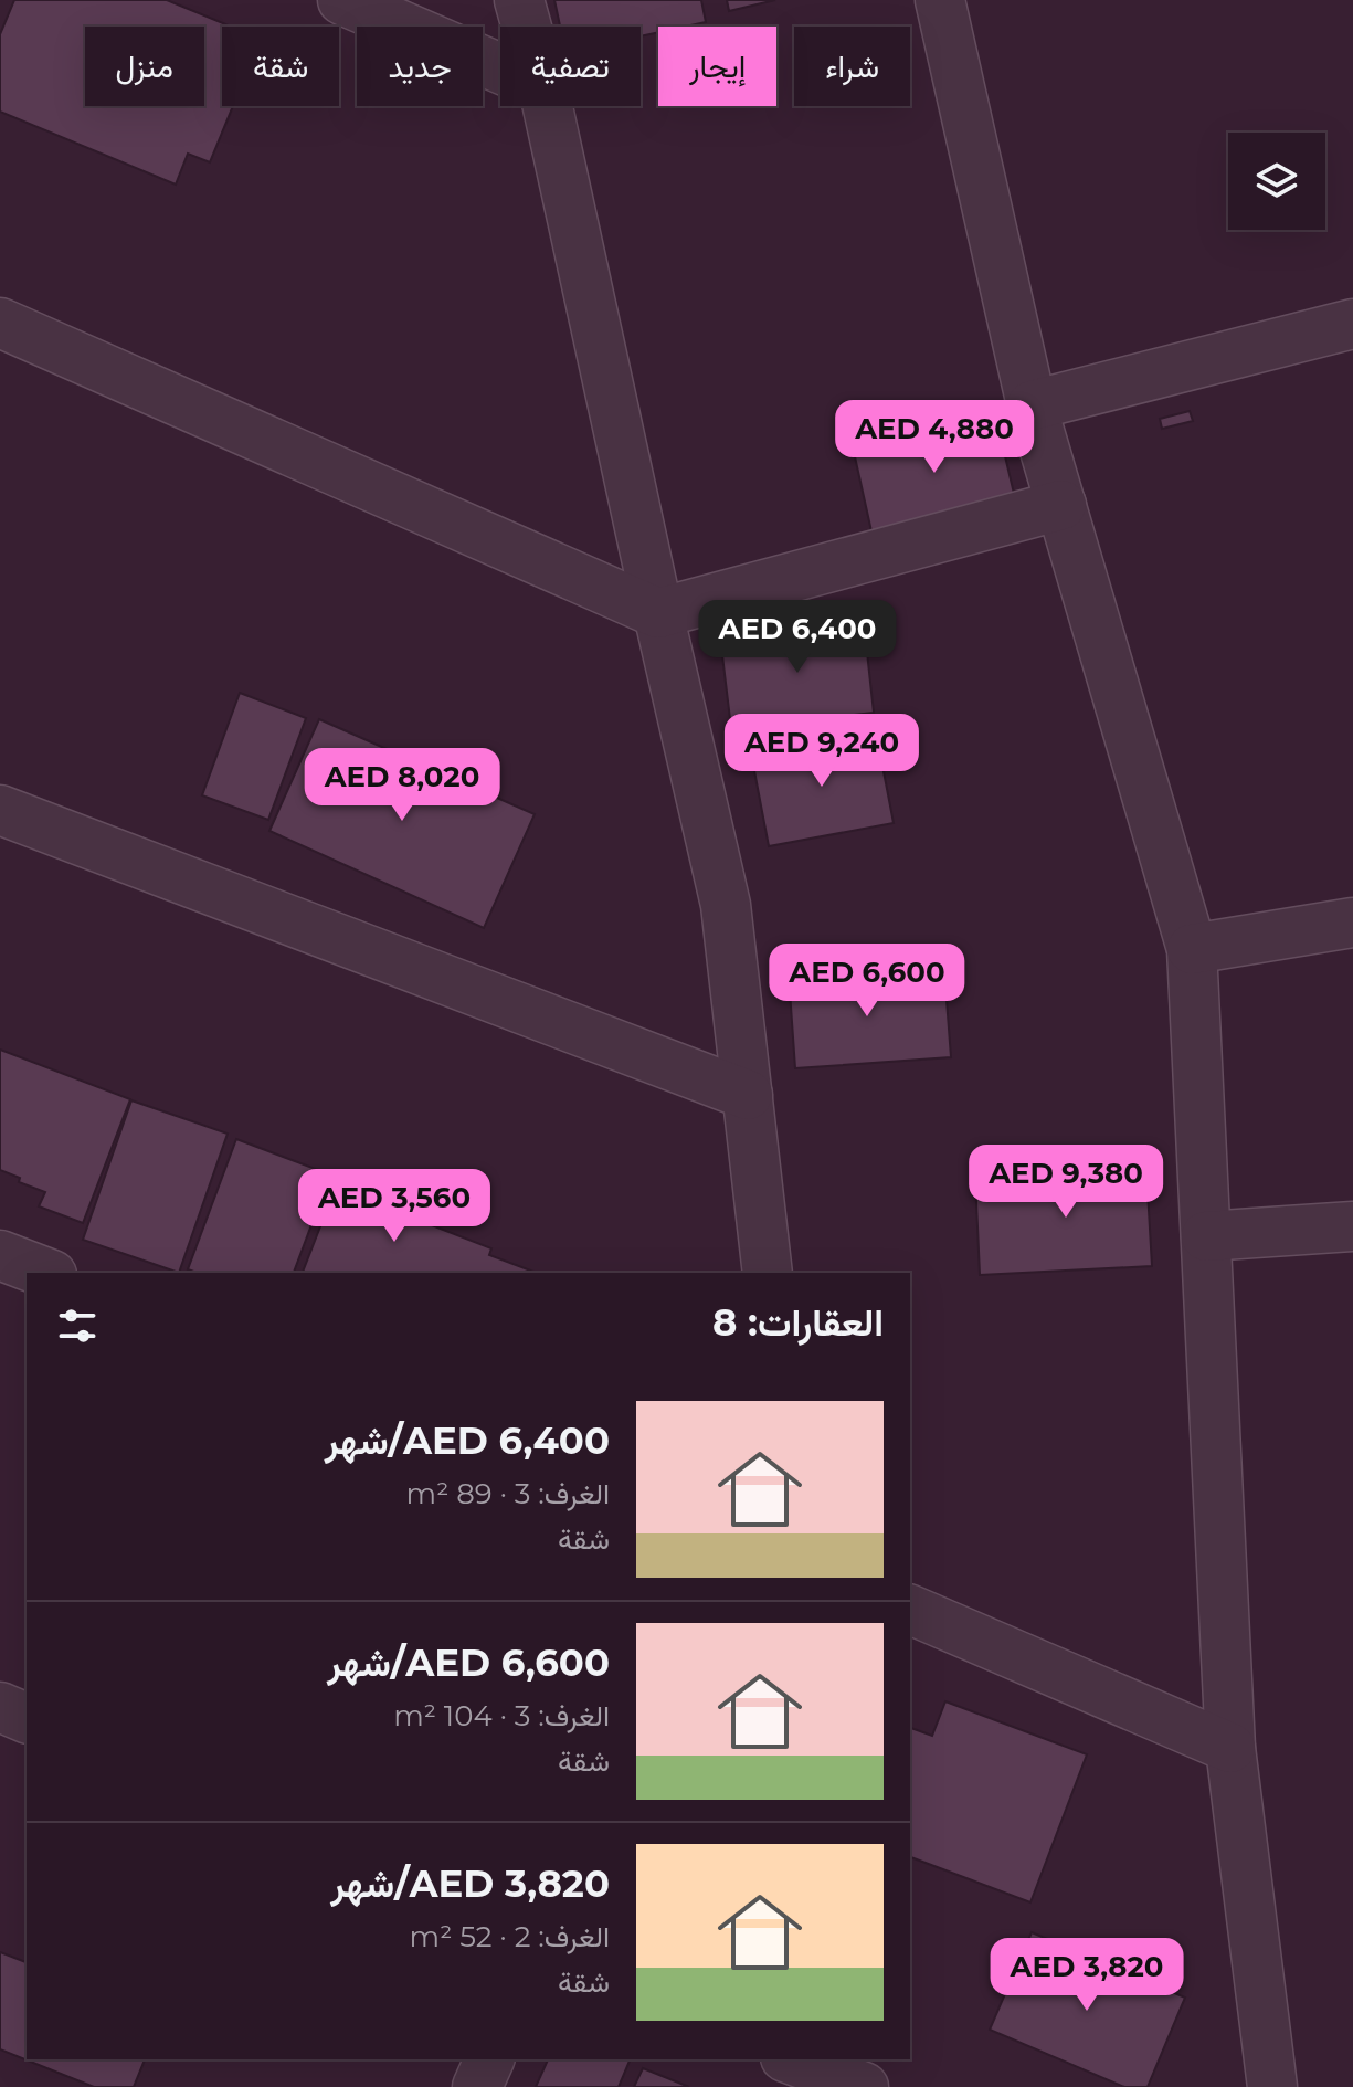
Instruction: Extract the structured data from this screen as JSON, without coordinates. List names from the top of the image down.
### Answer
{
  "page": {
    "chip": [
      "شراء",
      "إيجار",
      "تصفية",
      "جديد",
      "شقة",
      "منزل"
    ],
    "price": [
      "AED 4,880",
      "AED 6,400",
      "AED 9,240",
      "AED 8,020",
      "AED 6,600",
      "AED 9,380",
      "AED 3,560",
      "AED 3,820"
    ],
    "heading": "العقارات: 8",
    "list": [
      {
        "name": "AED 6,400/شهر",
        "note": "الغرف: 3 · 89 m² · شقة"
      },
      {
        "name": "AED 6,600/شهر",
        "note": "الغرف: 3 · 104 m² · شقة"
      },
      {
        "name": "AED 3,820/شهر",
        "note": "الغرف: 2 · 52 m² · شقة"
      }
    ]
  }
}
